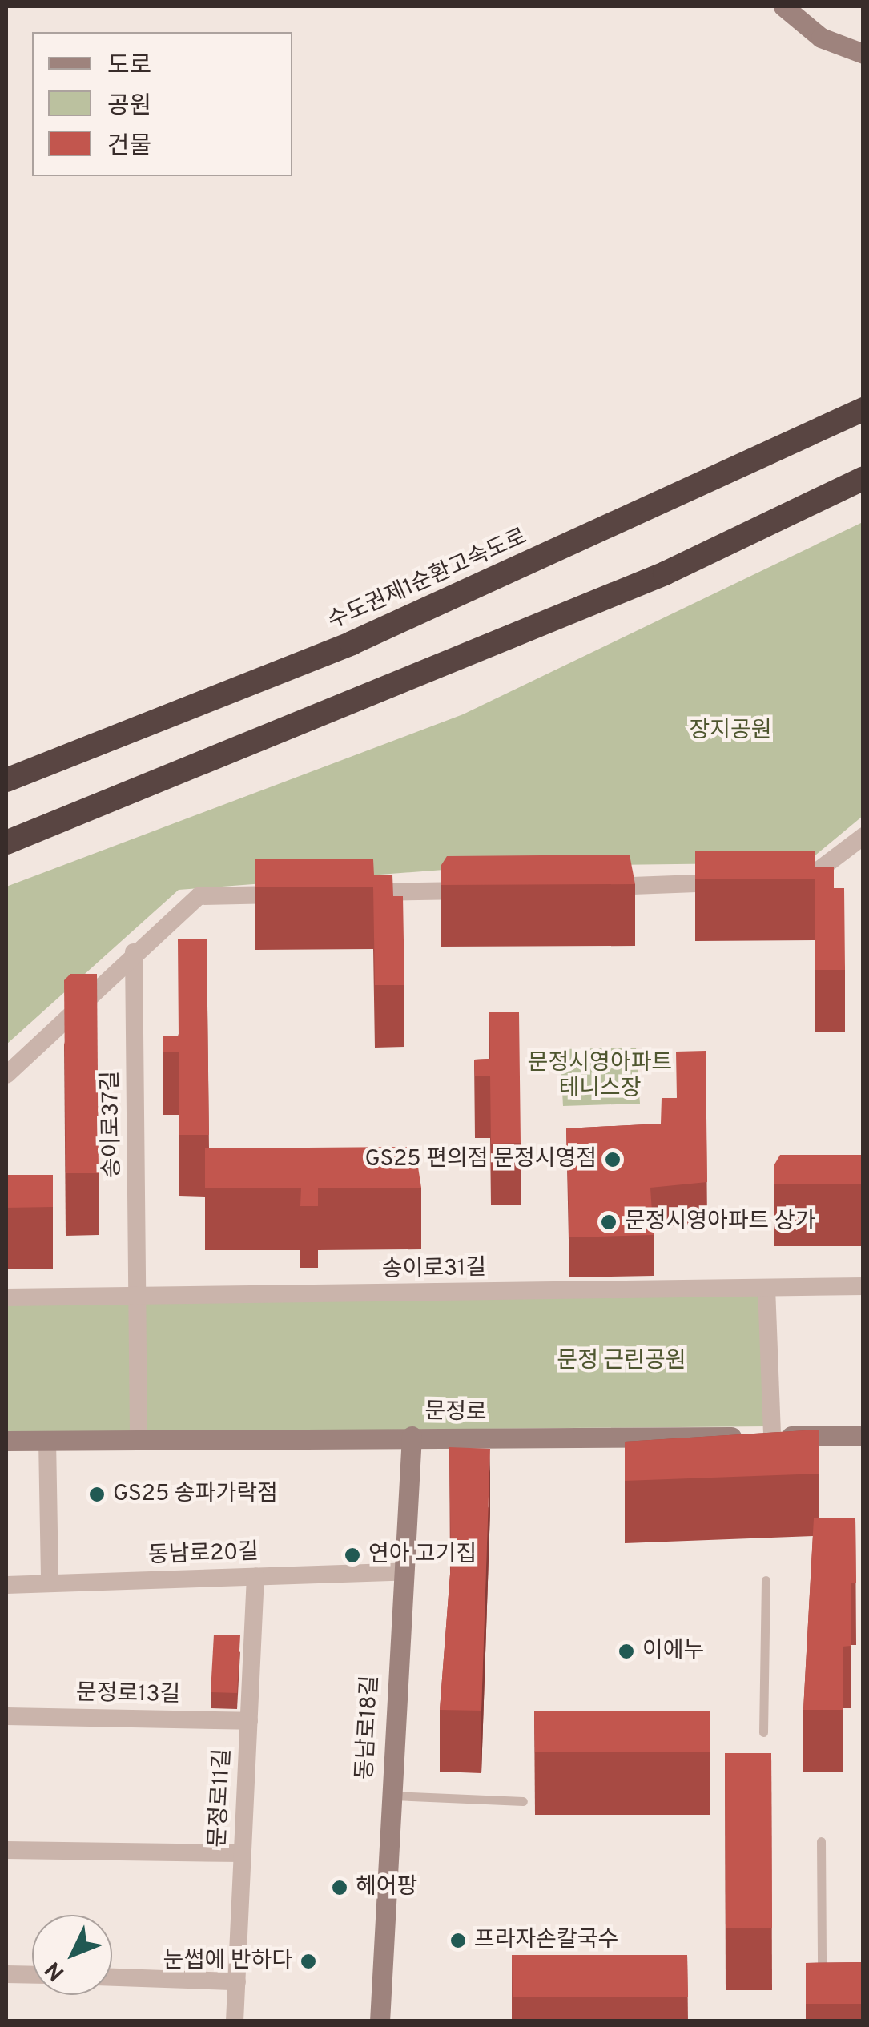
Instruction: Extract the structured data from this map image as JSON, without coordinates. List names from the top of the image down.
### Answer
{
  "streets": {
    "highway": ["수도권제1순환고속도로"],
    "street": [
      "송이로37길",
      "송이로31길",
      "문정로",
      "동남로20길",
      "문정로13길",
      "동남로18길",
      "문정로11길"
    ]
  },
  "crossings": [
    ["송이로37길", "송이로31길"],
    ["문정로", "동남로18길"],
    ["동남로20길", "동남로18길"],
    ["동남로20길", "문정로11길"],
    ["문정로13길", "문정로11길"]
  ],
  "parks": ["장지공원", "문정시영아파트 테니스장", "문정 근린공원"],
  "places": [
    "GS25 편의점 문정시영점",
    "문정시영아파트 상가",
    "GS25 송파가락점",
    "연아 고기집",
    "이에누",
    "헤어팡",
    "프라자손칼국수",
    "눈썹에 반하다"
  ],
  "legend": ["도로", "공원", "건물"],
  "north": "bottom left"
}
